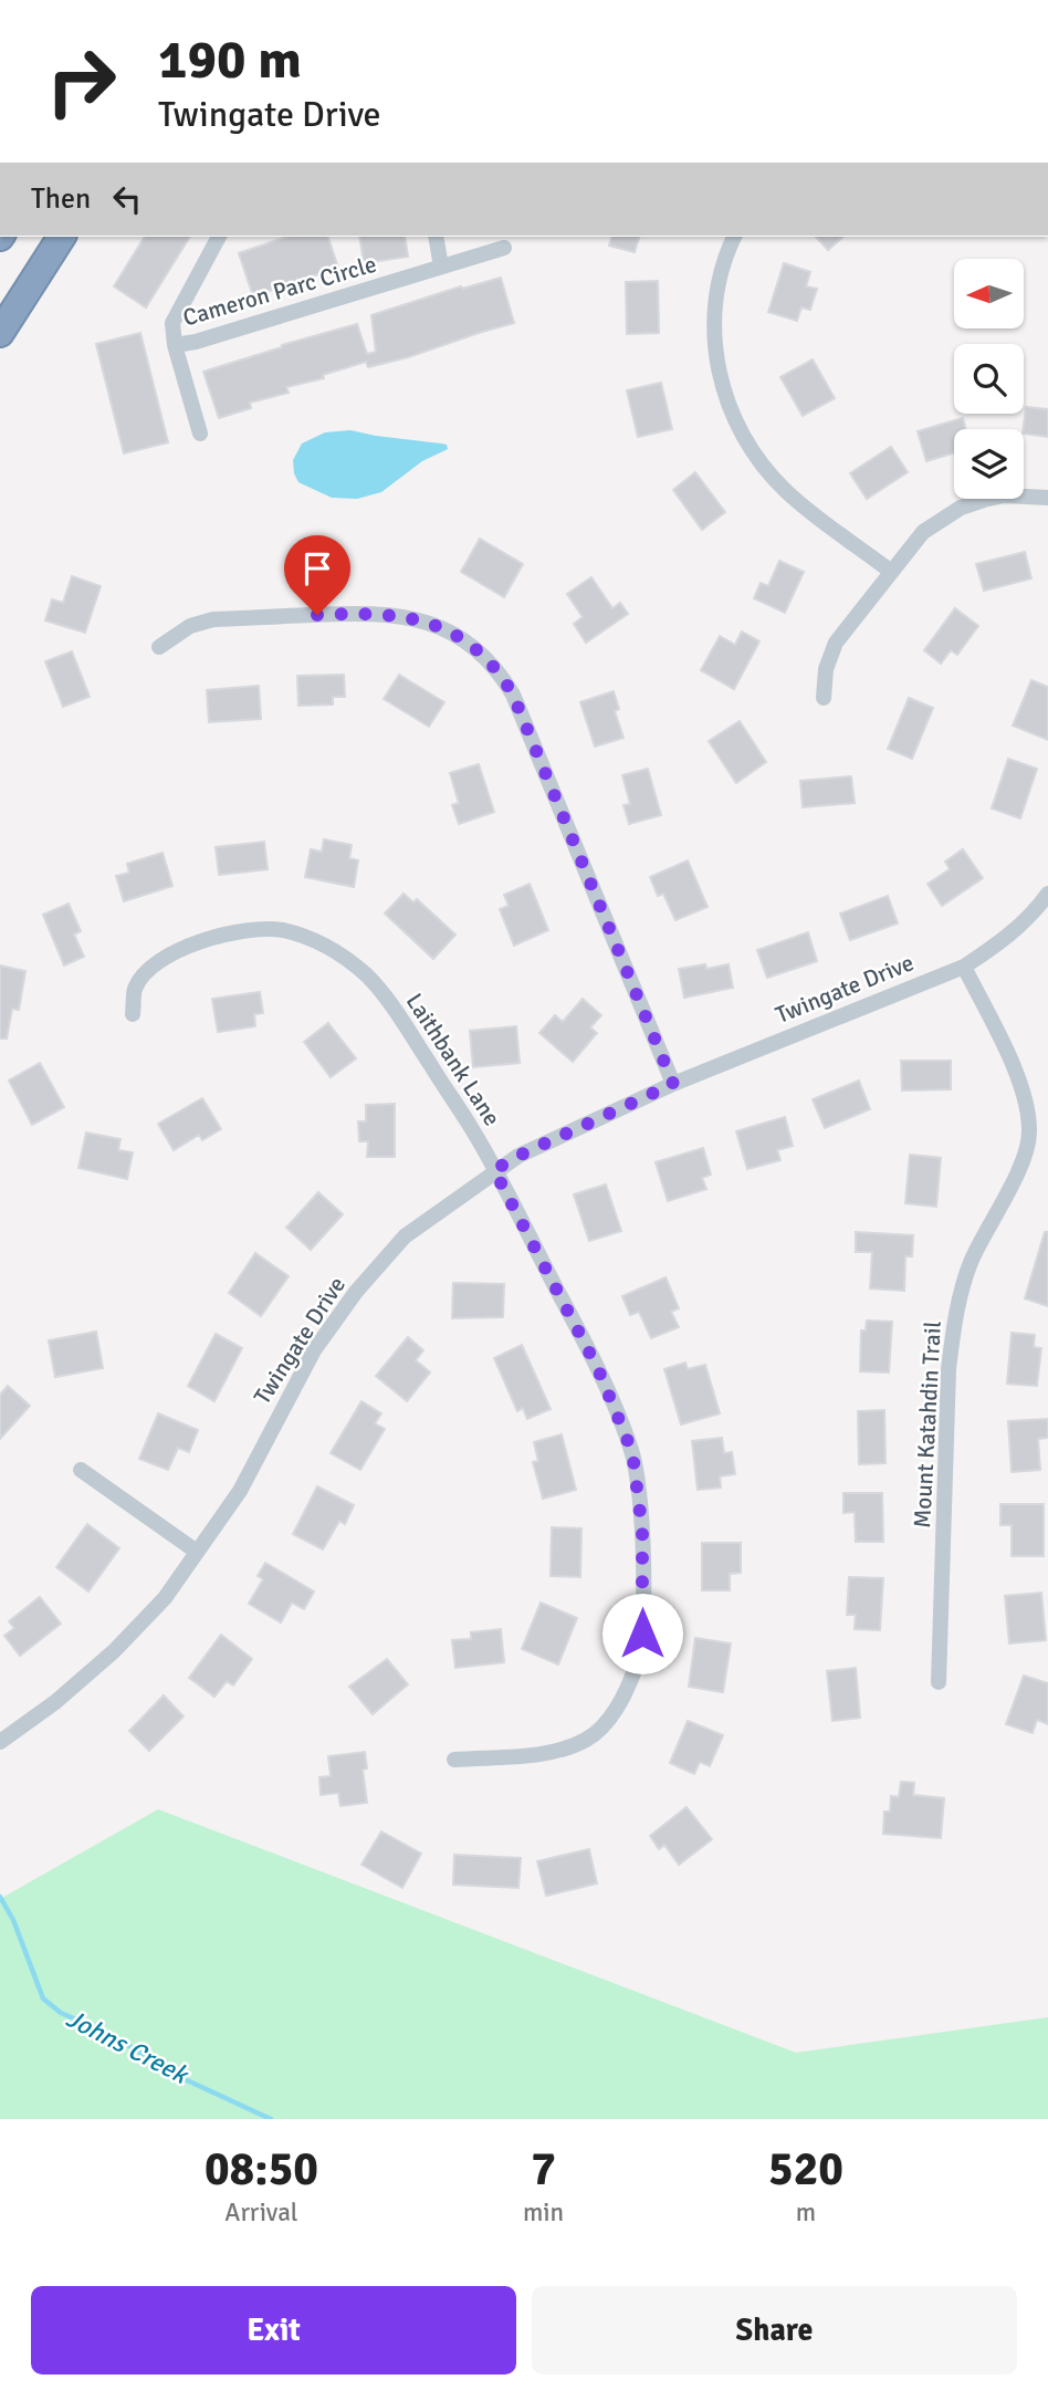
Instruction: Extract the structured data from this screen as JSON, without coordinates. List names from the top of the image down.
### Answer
{
  "streets": {
    "street": [
      "Cameron Parc Circle",
      "Twingate Drive",
      "Laithbank Lane",
      "Mount Katahdin Trail"
    ]
  },
  "crossings": [
    ["Twingate Drive", "Laithbank Lane"],
    ["Twingate Drive", "Mount Katahdin Trail"]
  ],
  "water": ["Johns Creek"],
  "north": "left",
  "page": {
    "turn": ["190 m", "Twingate Drive"],
    "then": "Then",
    "eta": [
      "08:50",
      "Arrival",
      "7",
      "min",
      "520",
      "m"
    ],
    "buttons": ["Exit", "Share"]
  }
}
